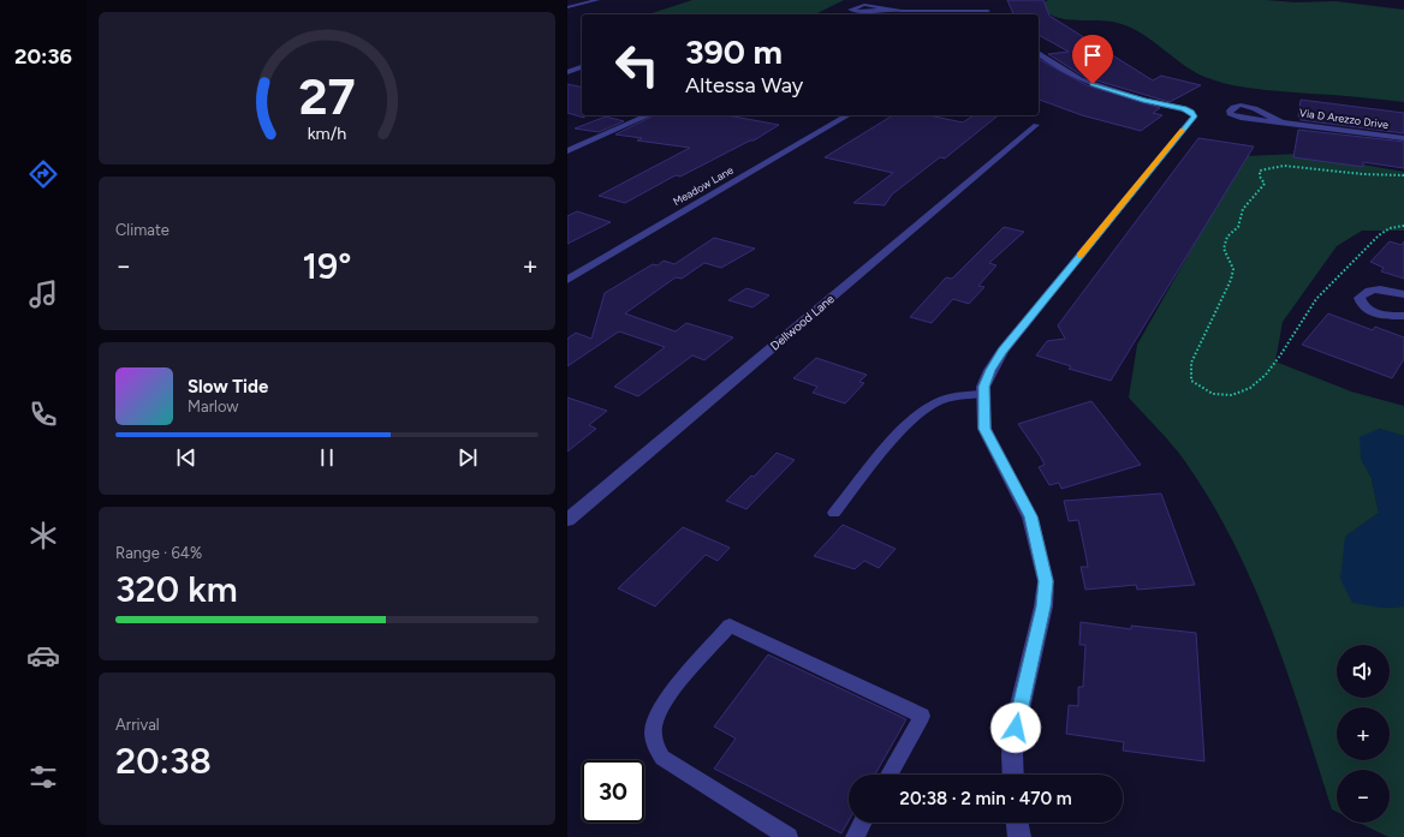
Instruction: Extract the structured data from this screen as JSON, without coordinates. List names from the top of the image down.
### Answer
{
  "streets": {
    "street": ["Via D Arezzo Drive", "Meadow Lane", "Dellwood Lane"]
  },
  "page": {
    "tabs": "20:36",
    "turn": ["390 m", "Altessa Way"],
    "tile": [
      "Climate",
      ["Range · 64%", "320 km"],
      ["Arrival", "20:38"]
    ],
    "heat": ["−", "19°", "+"],
    "song": ["Slow Tide", "Marlow"],
    "map_buttons": ["+", "−"],
    "limit": "30",
    "trip": "20:38 · 2 min · 470 m",
    "gauge": ["27", "km/h"]
  }
}
